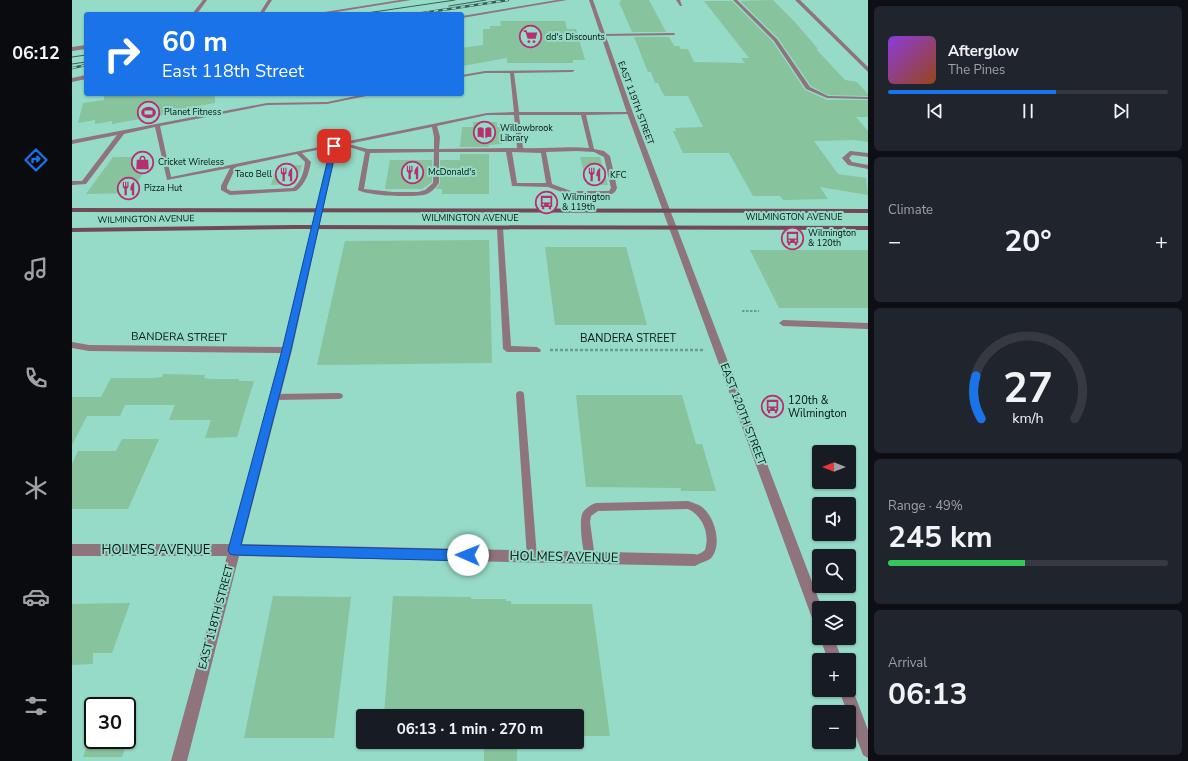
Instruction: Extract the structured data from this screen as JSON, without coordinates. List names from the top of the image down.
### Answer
{
  "streets": {
    "main road": ["WILMINGTON AVENUE"],
    "street": [
      "EAST 119TH STREET",
      "BANDERA STREET",
      "EAST 120TH STREET",
      "HOLMES AVENUE",
      "EAST 118TH STREET"
    ]
  },
  "crossings": [
    ["EAST 119TH STREET", "WILMINGTON AVENUE"],
    ["EAST 119TH STREET", "EAST 120TH STREET"],
    ["WILMINGTON AVENUE", "EAST 120TH STREET"],
    ["WILMINGTON AVENUE", "EAST 118TH STREET"],
    ["BANDERA STREET", "EAST 120TH STREET"],
    ["BANDERA STREET", "EAST 118TH STREET"],
    ["HOLMES AVENUE", "EAST 118TH STREET"]
  ],
  "places": {
    "supermarket": ["dd's Discounts"],
    "sports": ["Planet Fitness"],
    "library": ["Willowbrook Library"],
    "shop": ["Cricket Wireless"],
    "restaurant": [
      "McDonald's",
      "Taco Bell",
      "KFC",
      "Pizza Hut"
    ],
    "bus stop": ["Wilmington & 119th", "Wilmington & 120th", "120th & Wilmington"]
  },
  "north": "left",
  "page": {
    "tabs": "06:12",
    "turn": ["60 m", "East 118th Street"],
    "song": ["Afterglow", "The Pines"],
    "tile": [
      "Climate",
      ["Range · 49%", "245 km"],
      ["Arrival", "06:13"]
    ],
    "heat": ["−", "20°", "+"],
    "map_buttons": ["+", "−"],
    "limit": "30",
    "trip": "06:13 · 1 min · 270 m",
    "gauge": ["27", "km/h"]
  }
}
